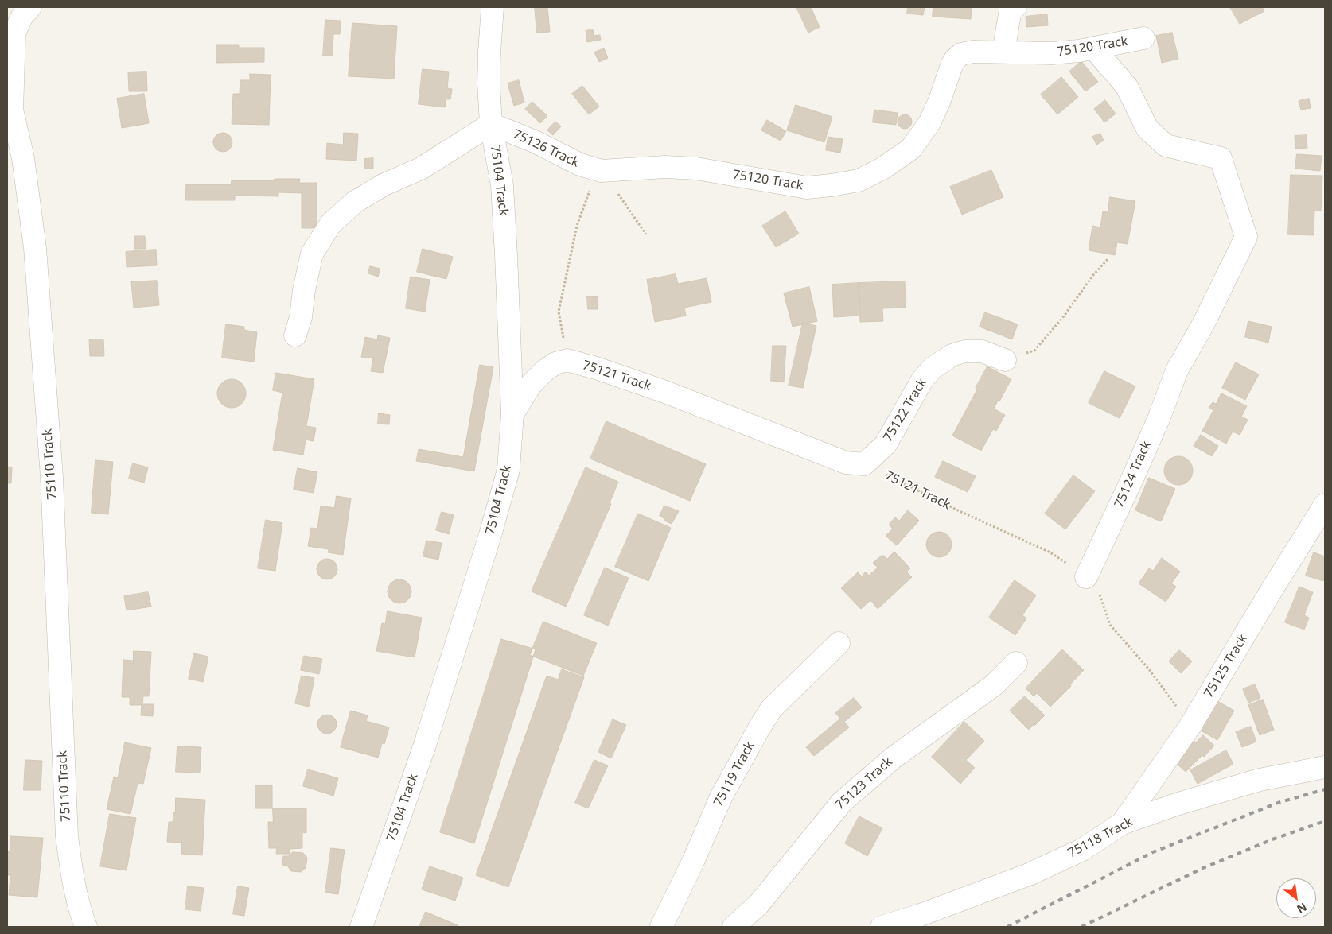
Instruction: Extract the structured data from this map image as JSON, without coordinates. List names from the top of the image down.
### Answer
{
  "streets": {
    "street": [
      "75120 Track",
      "75126 Track",
      "75104 Track",
      "75121 Track",
      "75122 Track",
      "75110 Track",
      "75124 Track",
      "75125 Track",
      "75119 Track",
      "75123 Track",
      "75118 Track"
    ]
  },
  "crossings": [
    ["75120 Track", "75126 Track"],
    ["75120 Track", "75124 Track"],
    ["75126 Track", "75104 Track"],
    ["75121 Track", "75122 Track"],
    ["75121 Track", "75124 Track"],
    ["75121 Track", "75125 Track"],
    ["75125 Track", "75118 Track"]
  ],
  "north": "bottom right"
}
